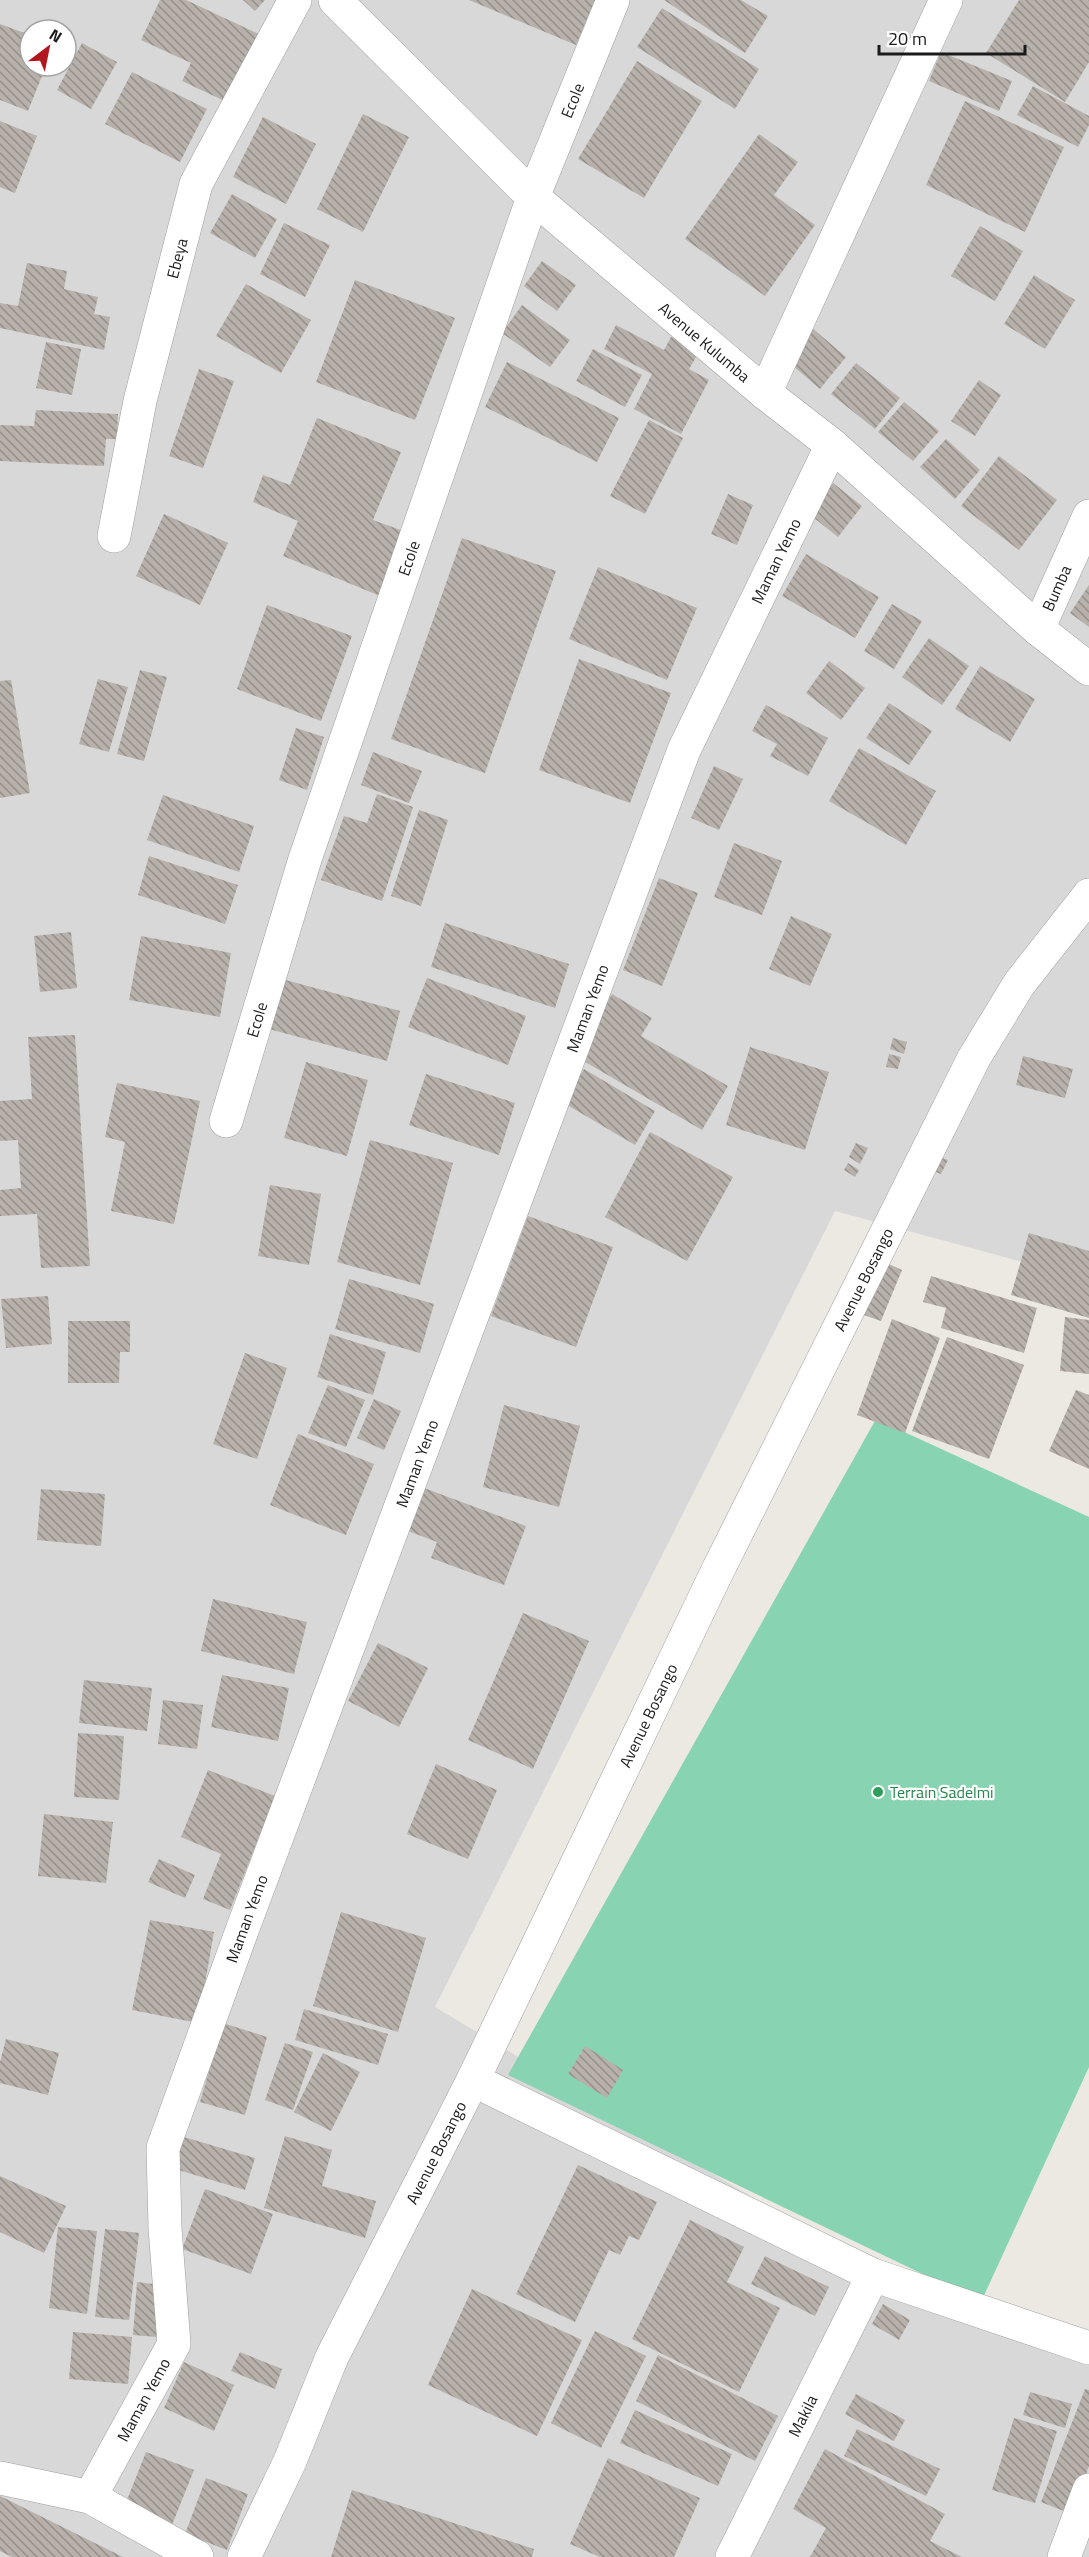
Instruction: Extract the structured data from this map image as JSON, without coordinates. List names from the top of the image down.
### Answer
{
  "streets": {
    "street": [
      "Ecole",
      "Ebeya",
      "Avenue Kulumba",
      "Maman Yemo",
      "Bumba",
      "Avenue Bosango",
      "Makila"
    ]
  },
  "crossings": [
    ["Ecole", "Avenue Kulumba"],
    ["Avenue Kulumba", "Maman Yemo"],
    ["Avenue Kulumba", "Bumba"]
  ],
  "places": ["Terrain Sadelmi"],
  "scale_bar": "20 m",
  "north": "top right"
}
